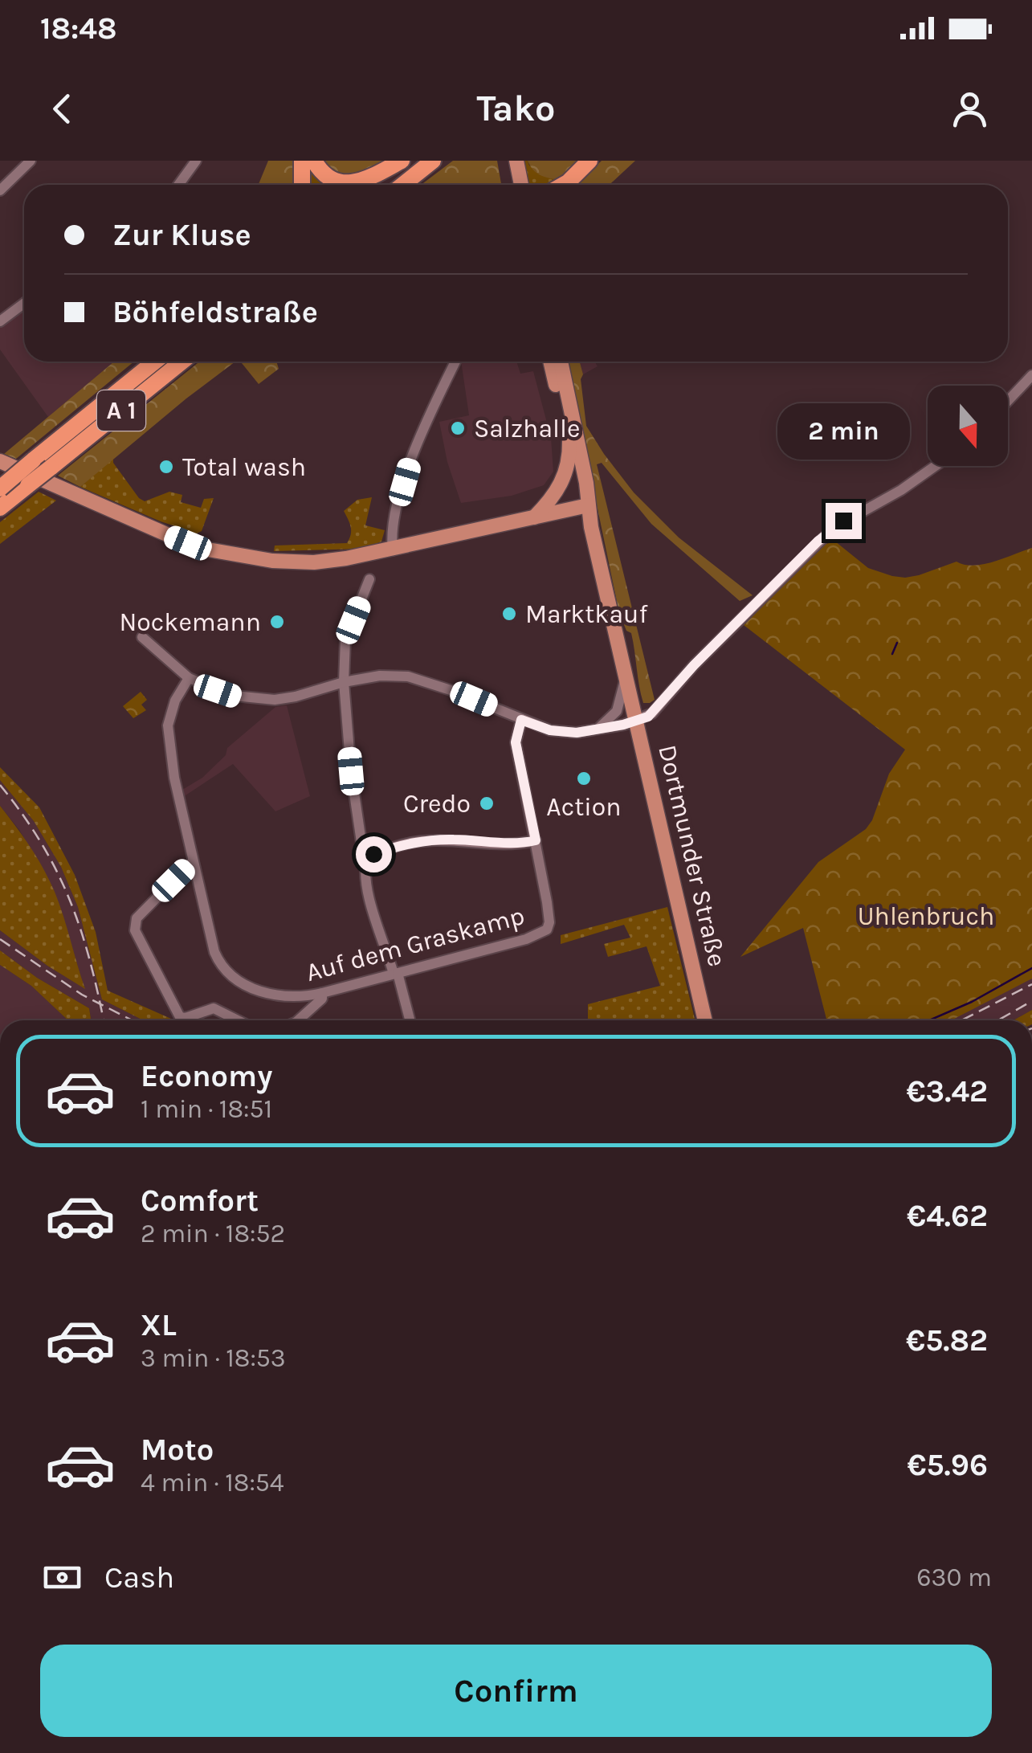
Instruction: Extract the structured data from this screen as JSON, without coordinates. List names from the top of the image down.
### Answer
{
  "streets": {
    "highway": ["A 1"],
    "main road": ["Dortmunder Straße"],
    "street": ["Auf dem Graskamp"]
  },
  "parks": ["Uhlenbruch"],
  "places": [
    "Salzhalle",
    "Total wash",
    "Marktkauf",
    "Nockemann",
    "Action",
    "Credo"
  ],
  "north": "bottom",
  "page": {
    "status": "18:48",
    "header": "Tako",
    "banner": ["Zur Kluse", "Böhfeldstraße"],
    "bubble": "2 min",
    "list": [
      {
        "name": "Economy",
        "note": "1 min · 18:51",
        "value": "€3.42"
      },
      {
        "name": "Comfort",
        "note": "2 min · 18:52",
        "value": "€4.62"
      },
      {
        "name": "XL",
        "note": "3 min · 18:53",
        "value": "€5.82"
      },
      {
        "name": "Moto",
        "note": "4 min · 18:54",
        "value": "€5.96"
      }
    ],
    "pay": ["Cash", "630 m"],
    "buttons": "Confirm"
  }
}
